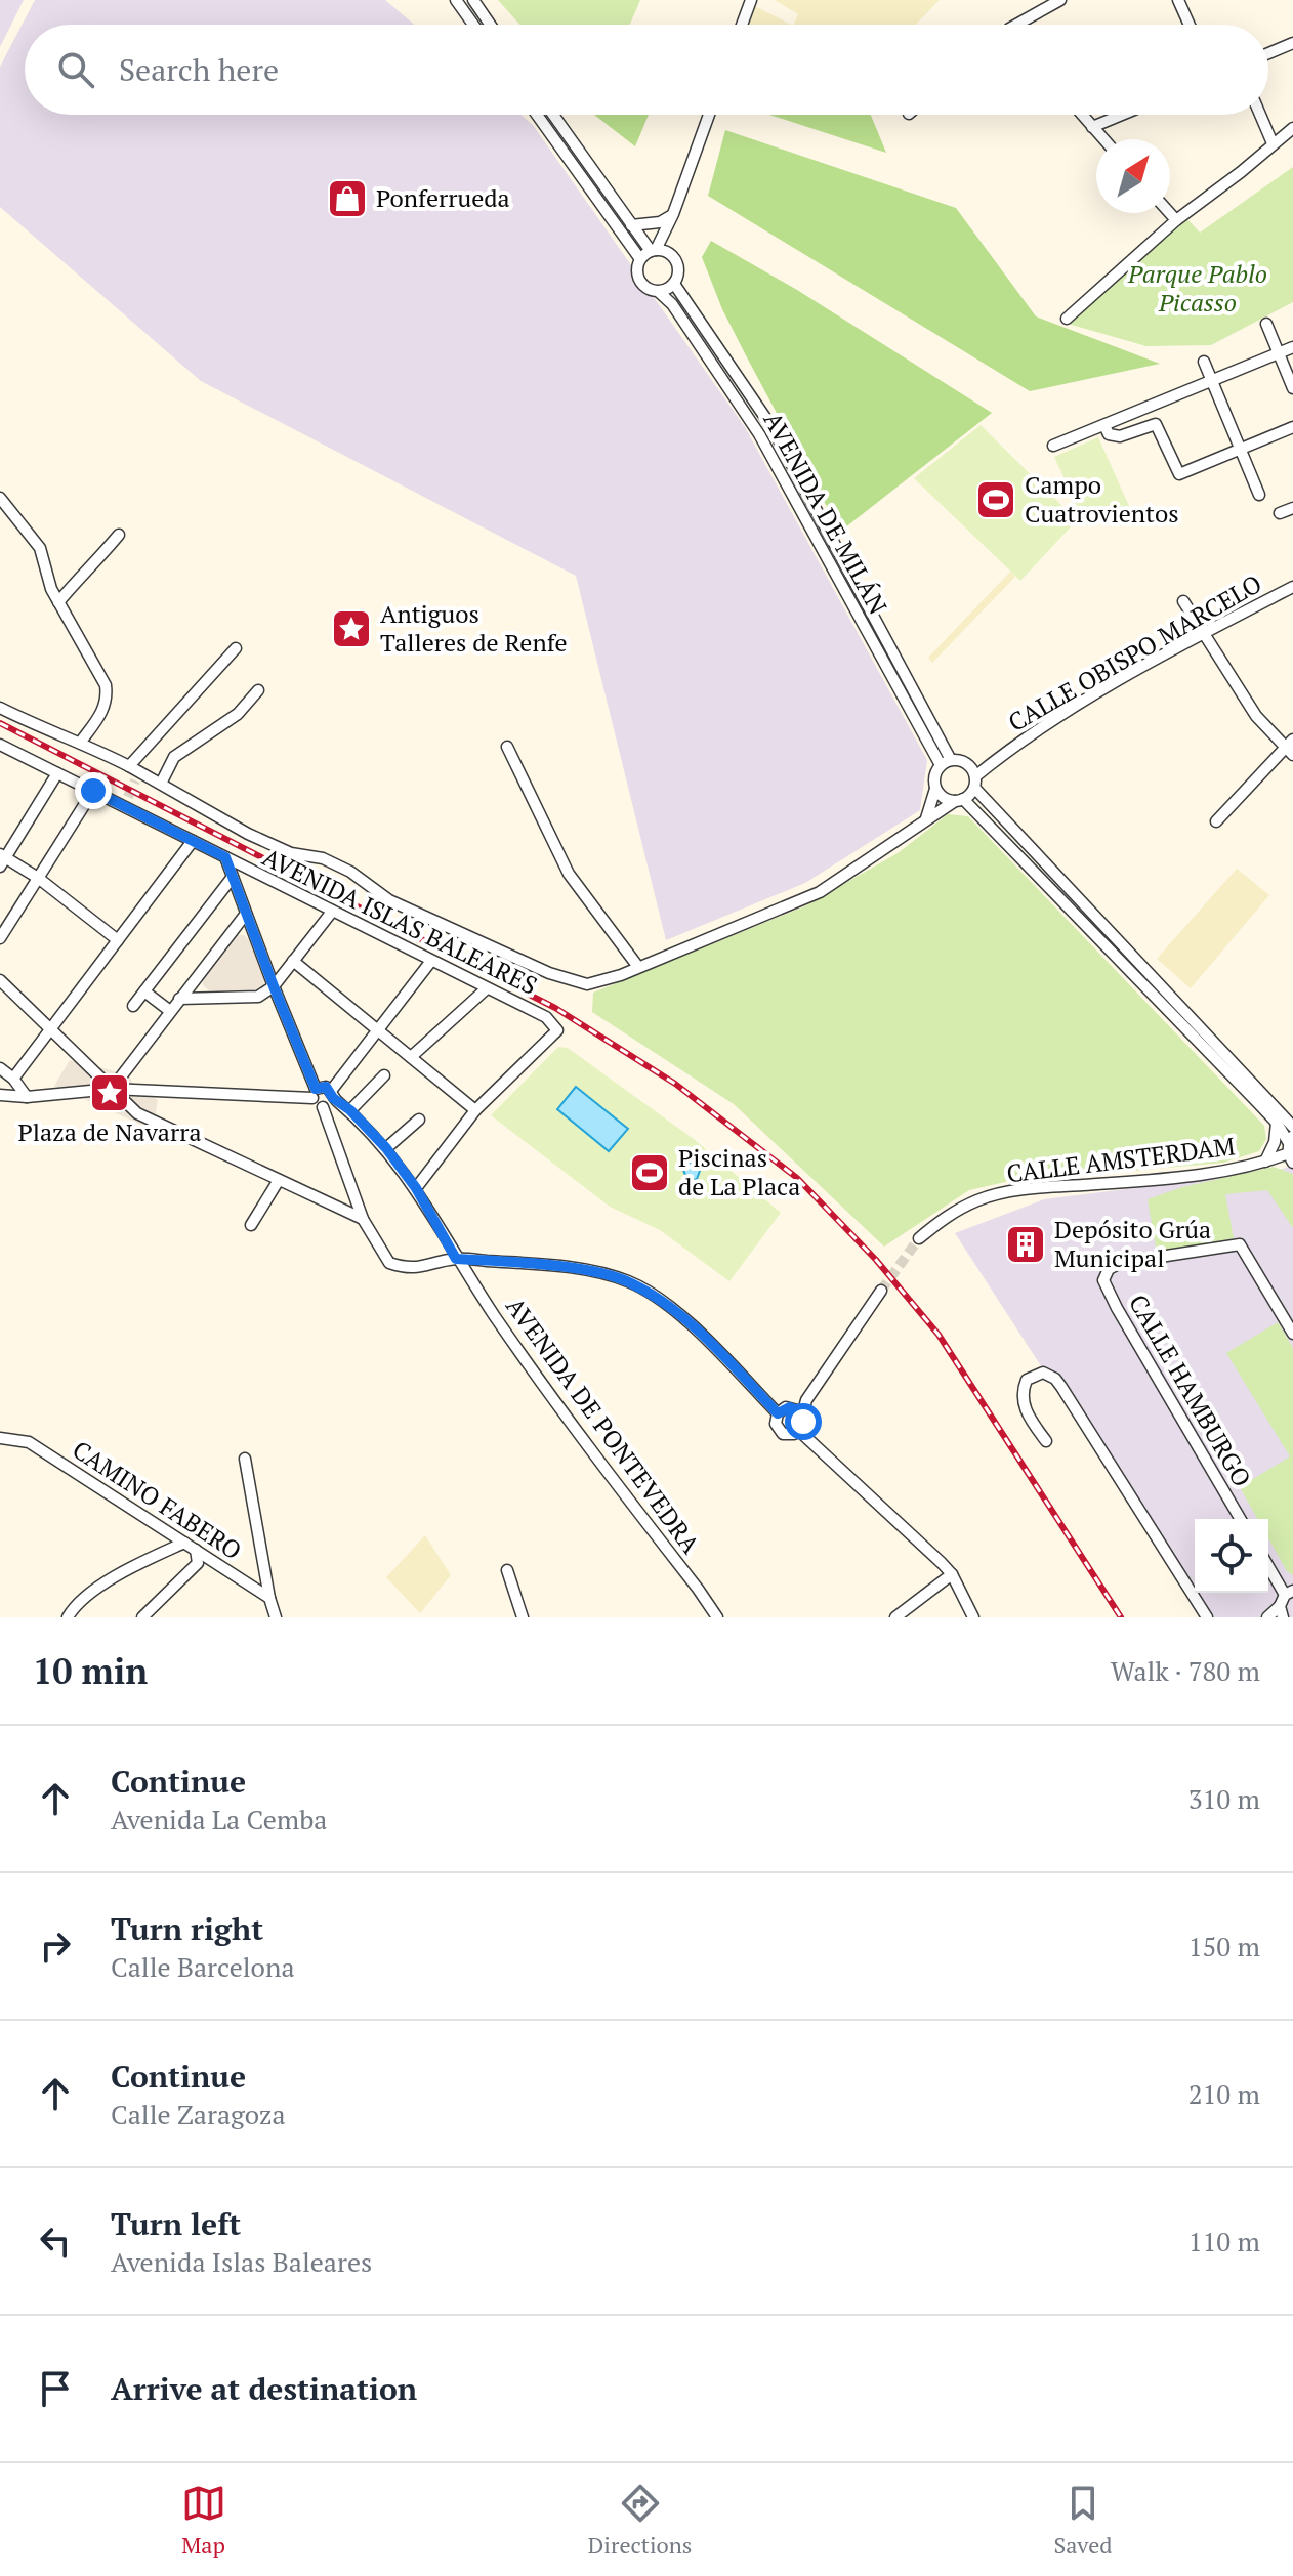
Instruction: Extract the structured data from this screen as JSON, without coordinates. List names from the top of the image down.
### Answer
{
  "streets": {
    "street": [
      "AVENIDA DE MILÁN",
      "CALLE OBISPO MARCELO",
      "AVENIDA ISLAS BALEARES",
      "CALLE AMSTERDAM",
      "CALLE HAMBURGO",
      "AVENIDA DE PONTEVEDRA",
      "CAMINO FABERO"
    ]
  },
  "crossings": [
    ["AVENIDA DE MILÁN", "CALLE OBISPO MARCELO"]
  ],
  "parks": ["Parque Pablo Picasso"],
  "places": {
    "shop": ["Ponferrueda"],
    "sports": ["Campo Cuatrovientos", "Piscinas de La Placa"],
    "place": ["Antiguos Talleres de Renfe", "Plaza de Navarra"],
    "building": ["Depósito Grúa Municipal"]
  },
  "north": "top right",
  "page": {
    "search": "Search here",
    "heading": ["10 min", "Walk · 780 m"],
    "list": [
      ["Continue", "Avenida La Cemba", "310 m"],
      ["Turn right", "Calle Barcelona", "150 m"],
      ["Continue", "Calle Zaragoza", "210 m"],
      ["Turn left", "Avenida Islas Baleares", "110 m"],
      "Arrive at destination"
    ],
    "nav": ["Map", "Directions", "Saved"]
  }
}
